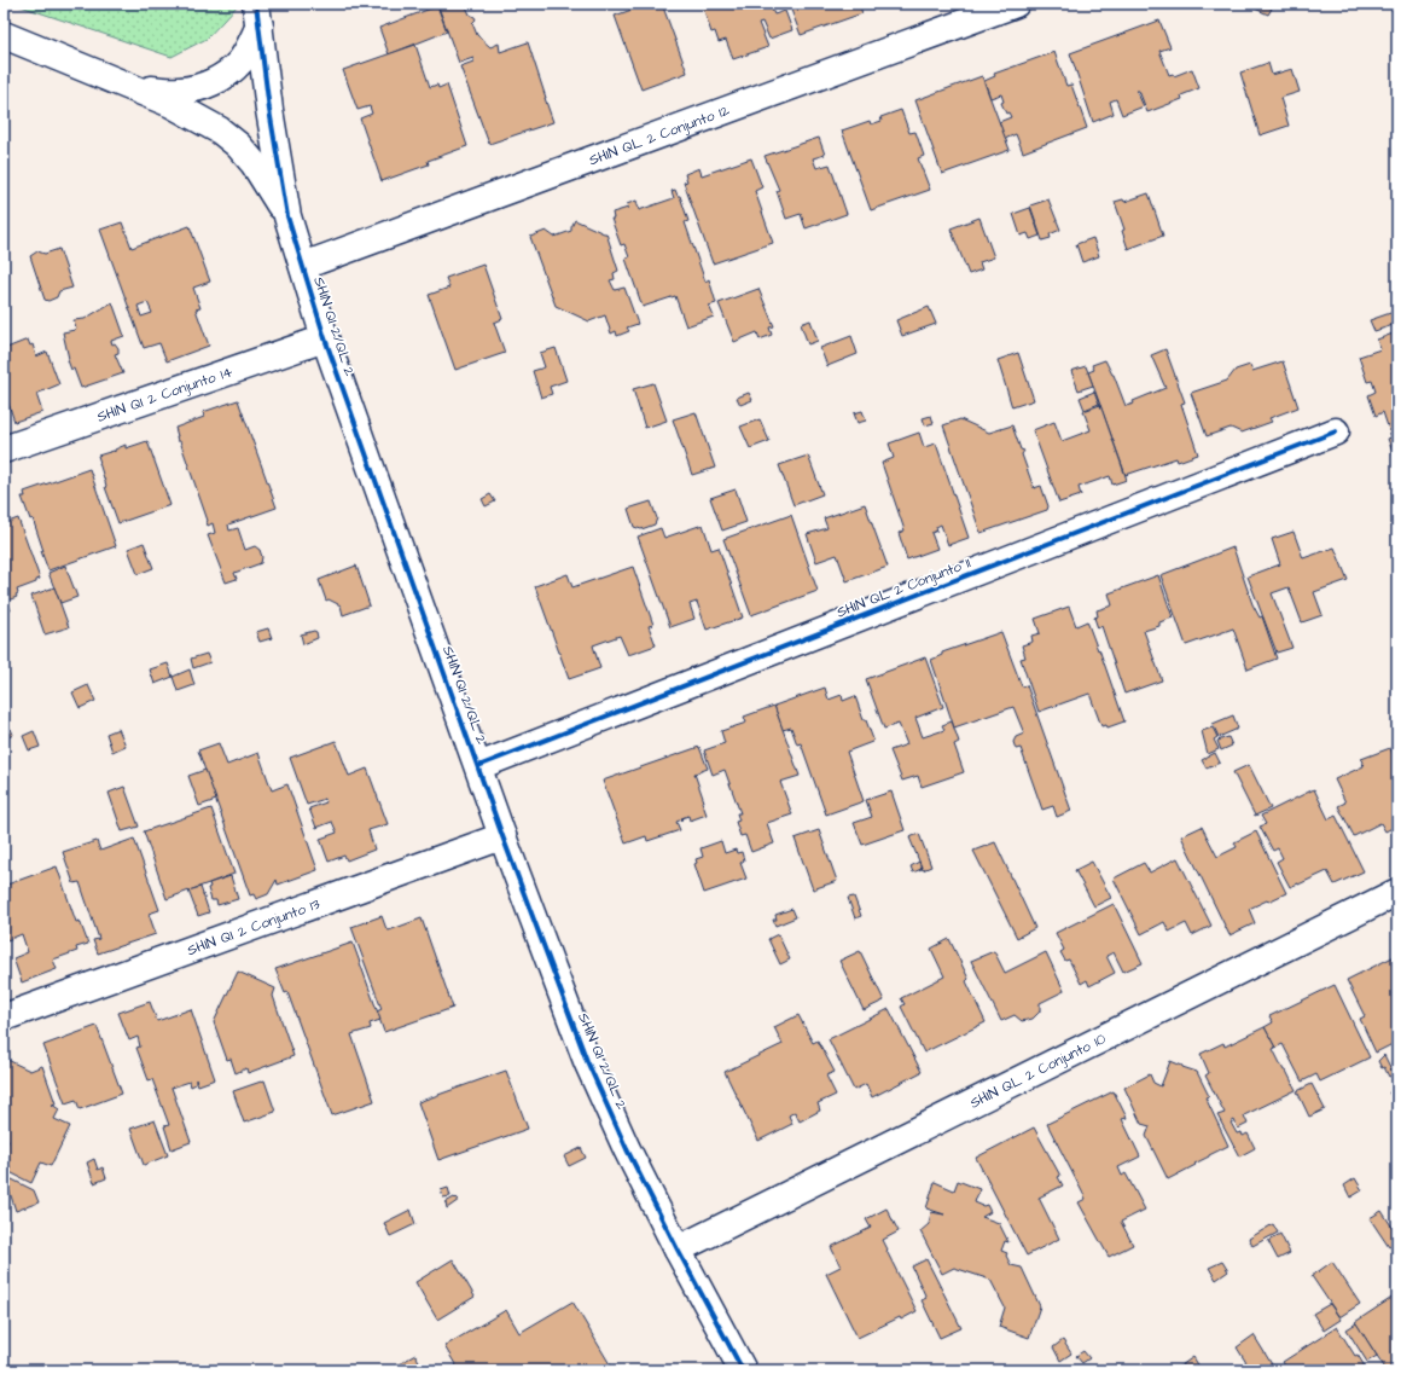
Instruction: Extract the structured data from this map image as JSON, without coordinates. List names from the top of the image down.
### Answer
{
  "streets": {
    "street": [
      "SHIN QL 2 Conjunto 12",
      "SHIN QI 2/QL 2",
      "SHIN QI 2 Conjunto 14",
      "SHIN QL 2 Conjunto 11",
      "SHIN QI 2 Conjunto 13",
      "SHIN QL 2 Conjunto 10"
    ]
  },
  "crossings": [
    ["SHIN QL 2 Conjunto 12", "SHIN QI 2/QL 2"],
    ["SHIN QI 2/QL 2", "SHIN QI 2 Conjunto 14"],
    ["SHIN QI 2/QL 2", "SHIN QL 2 Conjunto 11"],
    ["SHIN QI 2/QL 2", "SHIN QI 2 Conjunto 13"],
    ["SHIN QI 2/QL 2", "SHIN QL 2 Conjunto 10"]
  ]
}
